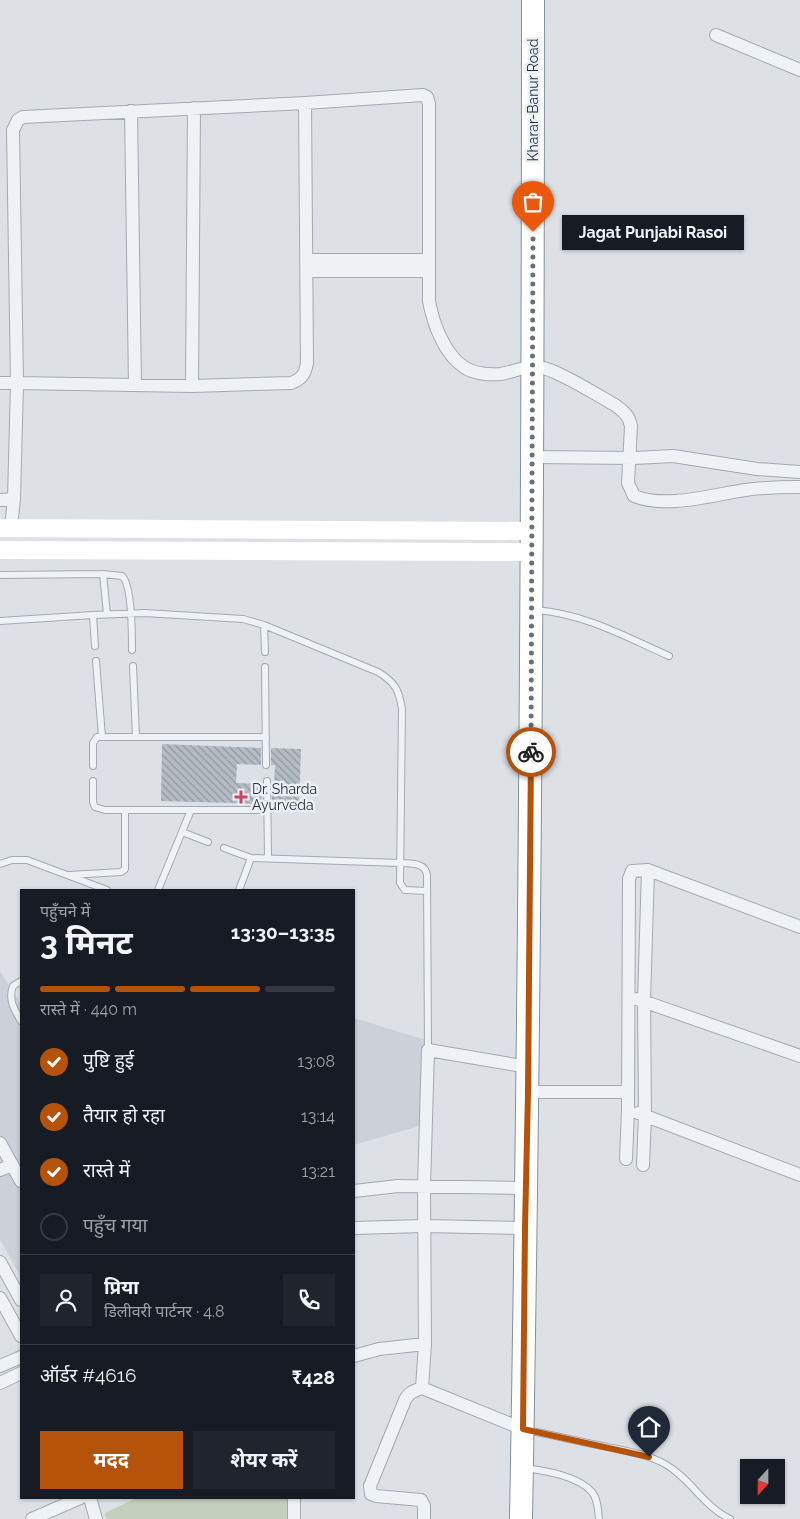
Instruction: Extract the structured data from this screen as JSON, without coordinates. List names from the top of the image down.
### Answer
{
  "streets": {
    "highway": ["Kharar-Banur Road"]
  },
  "places": {
    "other": ["Jagat Punjabi Rasoi"],
    "health": ["Dr. Sharda Ayurveda"]
  },
  "north": "bottom",
  "page": {
    "bubble": "Jagat Punjabi Rasoi",
    "heading": ["3 मिनट", "पहुँचने में", "13:30–13:35"],
    "panel": [
      "प्रिया",
      "डिलीवरी पार्टनर · 4.8",
      "ऑर्डर #4616",
      "₹428"
    ],
    "bar": "रास्ते में · 440 m",
    "list": [
      ["पुष्टि हुई", "13:08"],
      ["तैयार हो रहा", "13:14"],
      ["रास्ते में", "13:21"],
      "पहुँच गया"
    ],
    "buttons": ["मदद", "शेयर करें"]
  }
}
